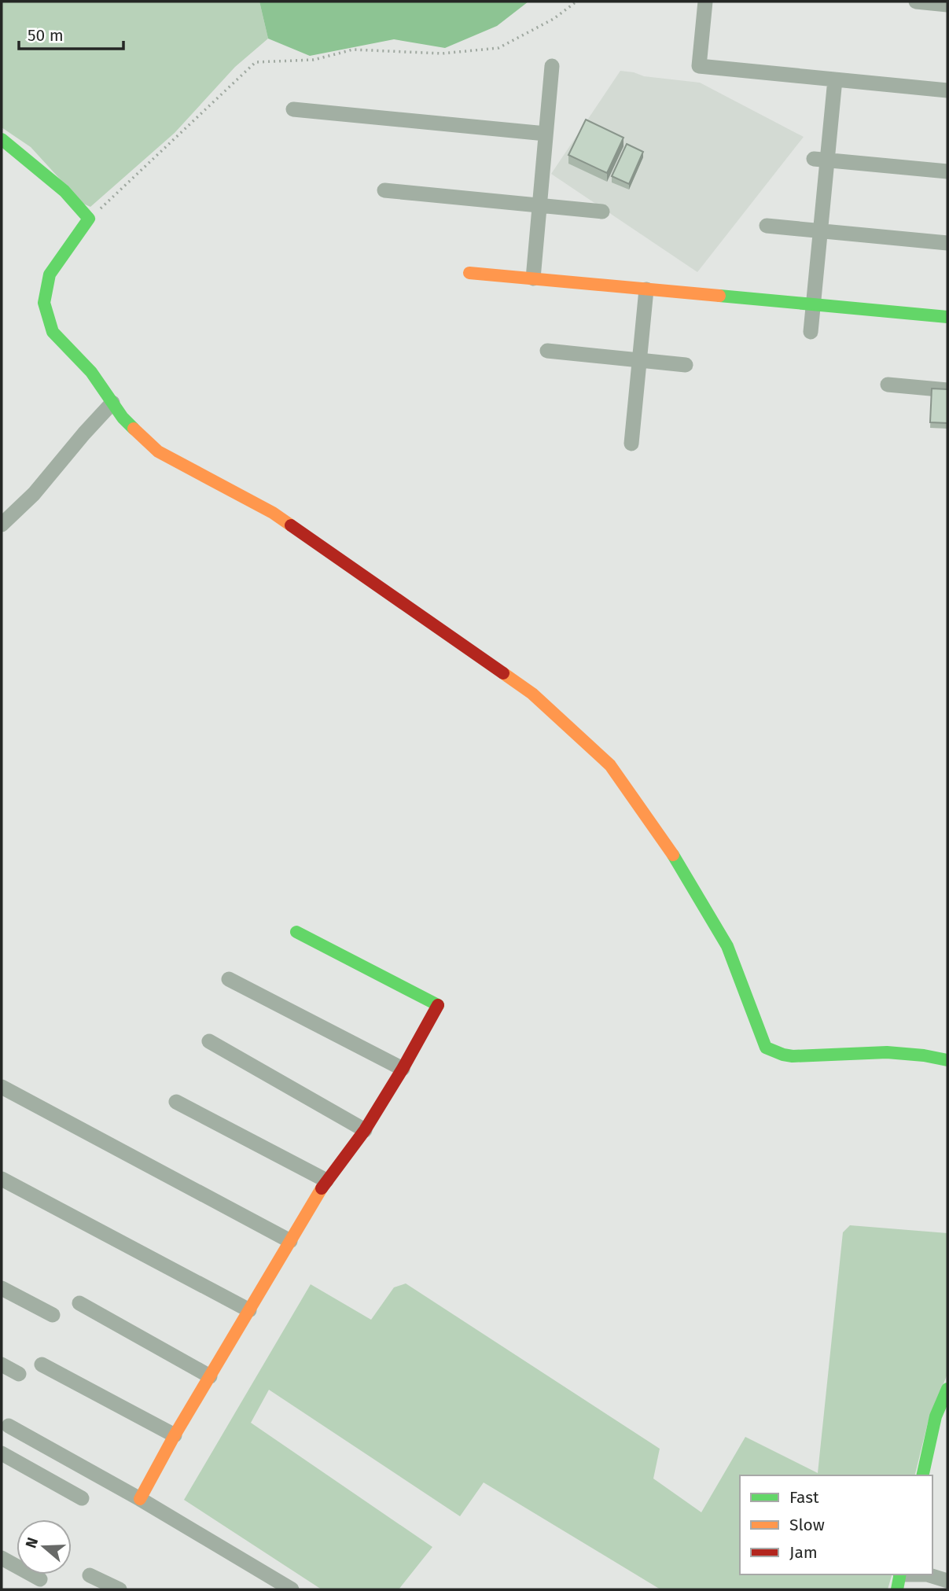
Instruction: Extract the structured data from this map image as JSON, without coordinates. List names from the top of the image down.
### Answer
{
  "legend": ["Fast", "Slow", "Jam"],
  "scale_bar": "50 m",
  "north": "left"
}
